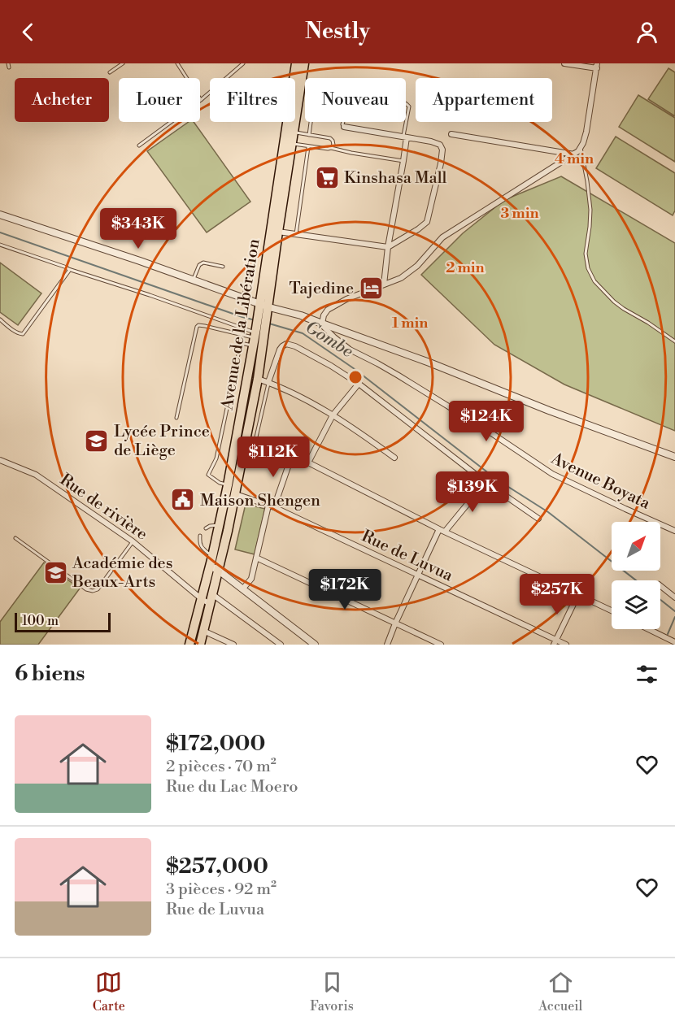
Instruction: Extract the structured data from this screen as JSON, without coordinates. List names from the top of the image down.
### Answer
{
  "streets": {
    "main road": ["Avenue de la Libération"],
    "street": ["Avenue Boyata", "Rue de rivière", "Rue de Luvua"]
  },
  "crossings": [
    ["Avenue de la Libération", "Rue de rivière"],
    ["Avenue de la Libération", "Rue de Luvua"]
  ],
  "water": ["Gombe"],
  "places": {
    "supermarket": ["Kinshasa Mall"],
    "hotel": ["Tajedine"],
    "school or university": ["Lycée Prince de Liège", "Académie des Beaux-Arts"],
    "public building": ["Maison Shengen"]
  },
  "scale_bar": "100 m",
  "north": "top right",
  "page": {
    "header": "Nestly",
    "chip": [
      "Acheter",
      "Louer",
      "Filtres",
      "Nouveau",
      "Appartement"
    ],
    "price": [
      "$343K",
      "$124K",
      "$112K",
      "$139K",
      "$172K",
      "$257K"
    ],
    "scale": "100 m",
    "heading": "6 biens",
    "list": [
      {
        "name": "$172,000",
        "note": "2 pièces · 70 m² · Rue du Lac Moero"
      },
      {
        "name": "$257,000",
        "note": "3 pièces · 92 m² · Rue de Luvua"
      }
    ],
    "tabs": ["Carte", "Favoris", "Accueil"]
  },
  "rings": [
    "4 min",
    "3 min",
    "2 min",
    "1 min"
  ]
}
